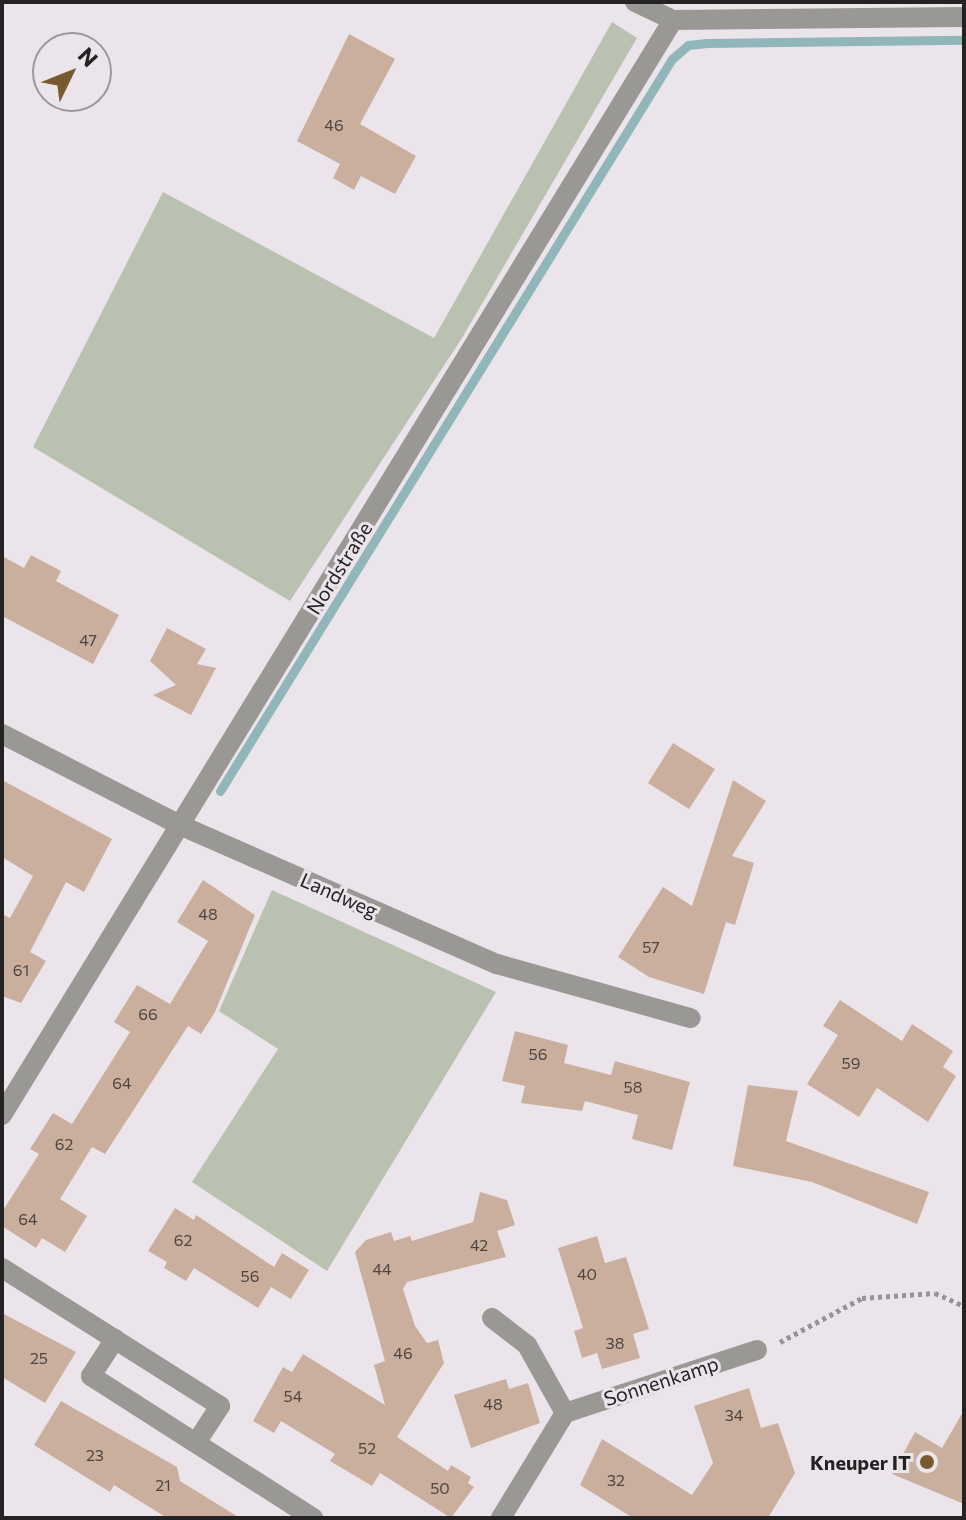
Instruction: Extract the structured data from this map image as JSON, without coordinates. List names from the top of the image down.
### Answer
{
  "streets": {
    "street": ["Nordstraße", "Landweg", "Sonnenkamp"]
  },
  "crossings": [
    ["Nordstraße", "Landweg"]
  ],
  "places": ["Kneuper IT"],
  "house_numbers": [
    "46",
    "47",
    "48",
    "57",
    "61",
    "66",
    "56",
    "59",
    "64",
    "58",
    "62",
    "64",
    "62",
    "42",
    "44",
    "40",
    "56",
    "38",
    "46",
    "25",
    "54",
    "48",
    "34",
    "52",
    "23",
    "32",
    "21",
    "50"
  ],
  "north": "top right"
}
